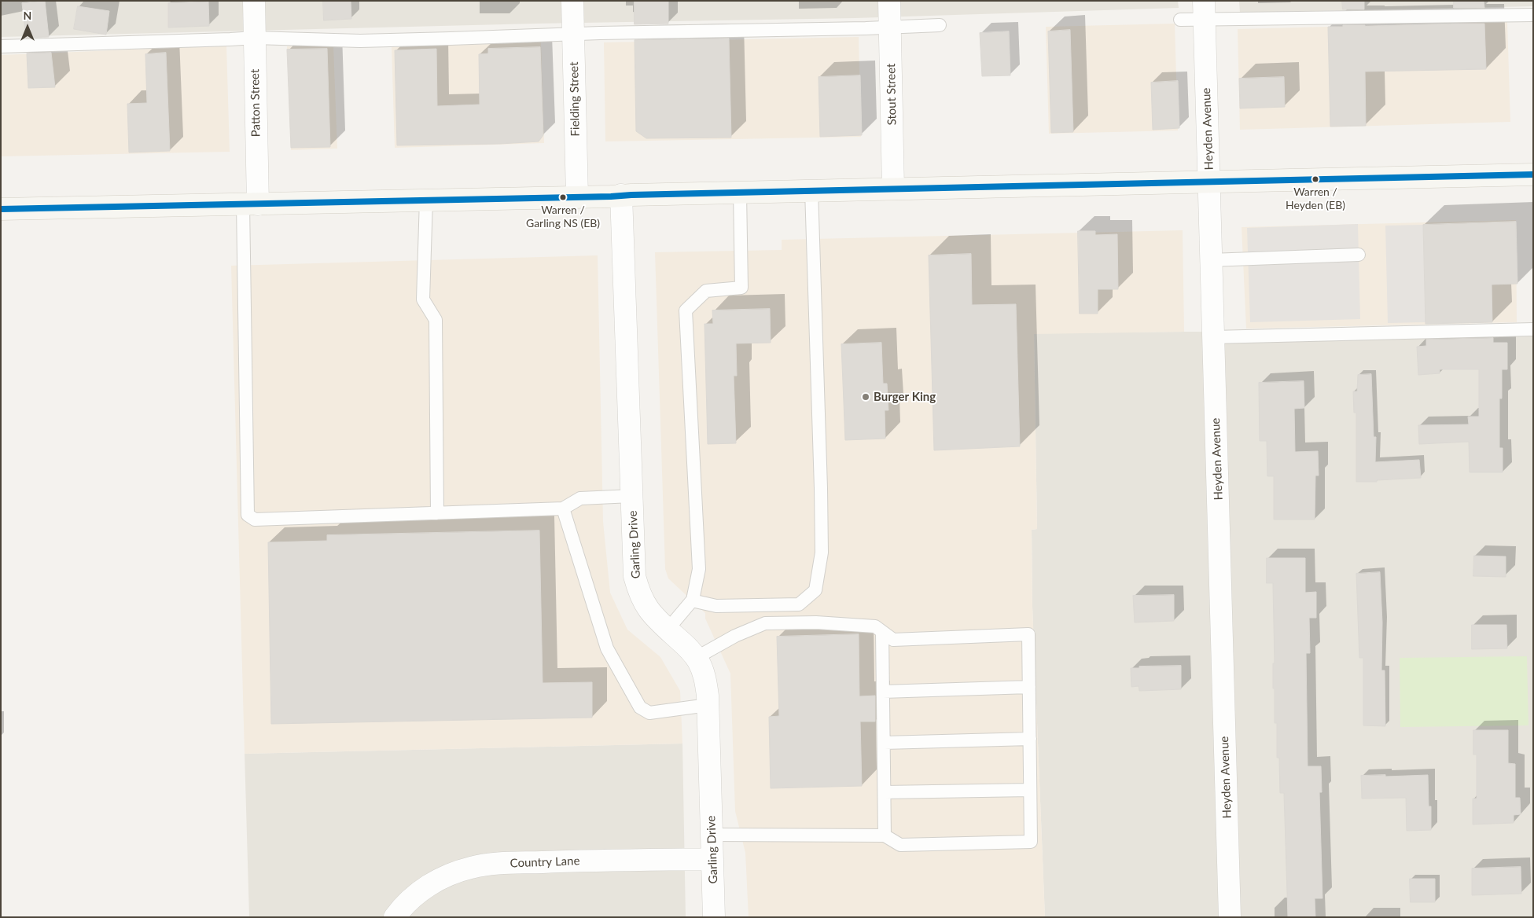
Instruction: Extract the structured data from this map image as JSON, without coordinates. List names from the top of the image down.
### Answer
{
  "streets": {
    "street": [
      "Stout Street",
      "Fielding Street",
      "Patton Street",
      "Heyden Avenue",
      "Garling Drive",
      "Country Lane"
    ]
  },
  "crossings": [
    ["Garling Drive", "Country Lane"]
  ],
  "places": ["Warren / Heyden (EB)", "Warren / Garling NS (EB)", "Burger King"],
  "north": "top"
}
